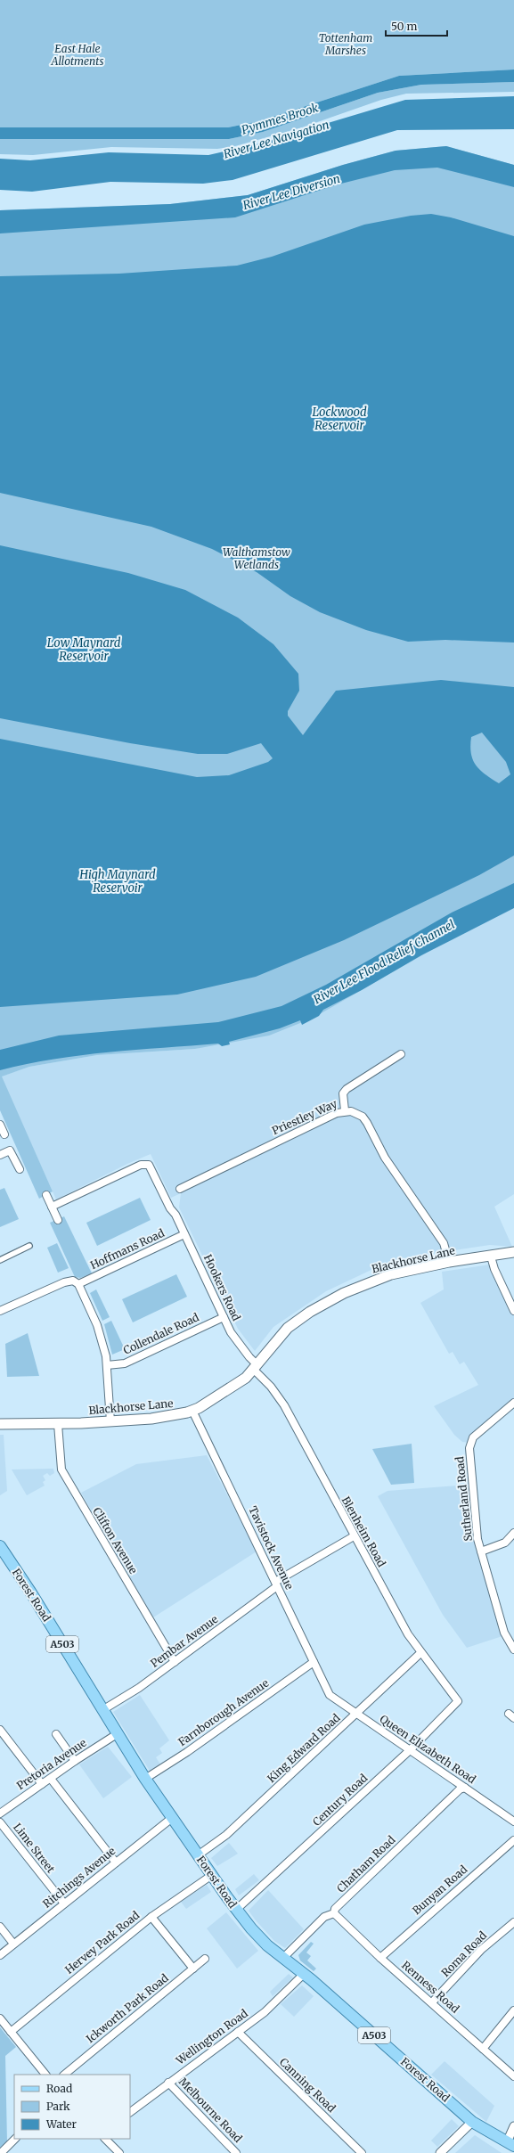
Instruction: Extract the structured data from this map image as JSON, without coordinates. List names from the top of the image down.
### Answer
{
  "streets": {
    "main road": ["Blackhorse Lane", "Forest Road", "A503"],
    "street": [
      "Priestley Way",
      "Hoffmans Road",
      "Hookers Road",
      "Collendale Road",
      "Sutherland Road",
      "Blenheim Road",
      "Clifton Avenue",
      "Tavistock Avenue",
      "Pembar Avenue",
      "Farnborough Avenue",
      "King Edward Road",
      "Queen Elizabeth Road",
      "Pretoria Avenue",
      "Century Road",
      "Lime Street",
      "Chatham Road",
      "Ritchings Avenue",
      "Bunyan Road",
      "Hervey Park Road",
      "Roma Road",
      "Renness Road",
      "Ickworth Park Road",
      "Wellington Road",
      "Canning Road",
      "Melbourne Road"
    ]
  },
  "crossings": [
    ["Priestley Way", "Blackhorse Lane"],
    ["Hoffmans Road", "Hookers Road"],
    ["Blackhorse Lane", "Hookers Road"],
    ["Blackhorse Lane", "Blenheim Road"],
    ["Blackhorse Lane", "Clifton Avenue"],
    ["Blackhorse Lane", "Tavistock Avenue"],
    ["Hookers Road", "Collendale Road"],
    ["Hookers Road", "Blenheim Road"],
    ["Blenheim Road", "Pembar Avenue"],
    ["Blenheim Road", "King Edward Road"],
    ["Blenheim Road", "Century Road"],
    ["Clifton Avenue", "Pembar Avenue"],
    ["Tavistock Avenue", "Pembar Avenue"],
    ["Tavistock Avenue", "Farnborough Avenue"],
    ["Tavistock Avenue", "Queen Elizabeth Road"],
    ["Forest Road", "Pembar Avenue"],
    ["Forest Road", "Farnborough Avenue"],
    ["Forest Road", "King Edward Road"],
    ["Forest Road", "Pretoria Avenue"],
    ["Forest Road", "Century Road"],
    ["Forest Road", "Chatham Road"],
    ["Forest Road", "Ritchings Avenue"],
    ["Forest Road", "Hervey Park Road"],
    ["Forest Road", "Wellington Road"],
    ["King Edward Road", "Queen Elizabeth Road"],
    ["Queen Elizabeth Road", "Century Road"],
    ["Queen Elizabeth Road", "Chatham Road"],
    ["Lime Street", "Ritchings Avenue"],
    ["Chatham Road", "Renness Road"],
    ["Bunyan Road", "Renness Road"],
    ["Roma Road", "Renness Road"],
    ["Wellington Road", "Canning Road"],
    ["Wellington Road", "Melbourne Road"]
  ],
  "water": [
    "Pymmes Brook",
    "River Lee Navigation",
    "River Lee Diversion",
    "Lockwood Reservoir",
    "Low Maynard Reservoir",
    "High Maynard Reservoir",
    "River Lee Flood Relief Channel"
  ],
  "parks": ["Tottenham Marshes", "East Hale Allotments", "Walthamstow Wetlands"],
  "legend": ["Road", "Park", "Water"],
  "scale_bar": "50 m"
}
